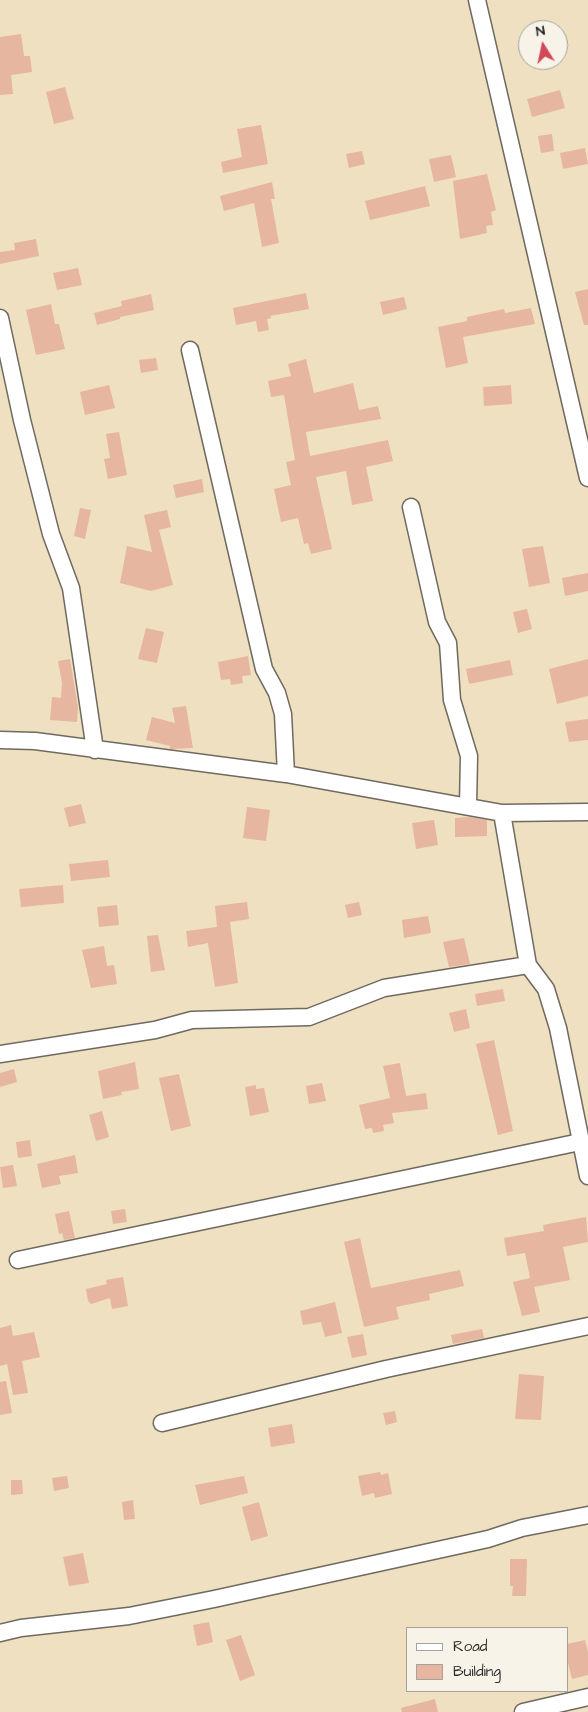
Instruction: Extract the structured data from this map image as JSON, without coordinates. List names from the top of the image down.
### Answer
{
  "legend": ["Road", "Building"],
  "north": "top"
}
